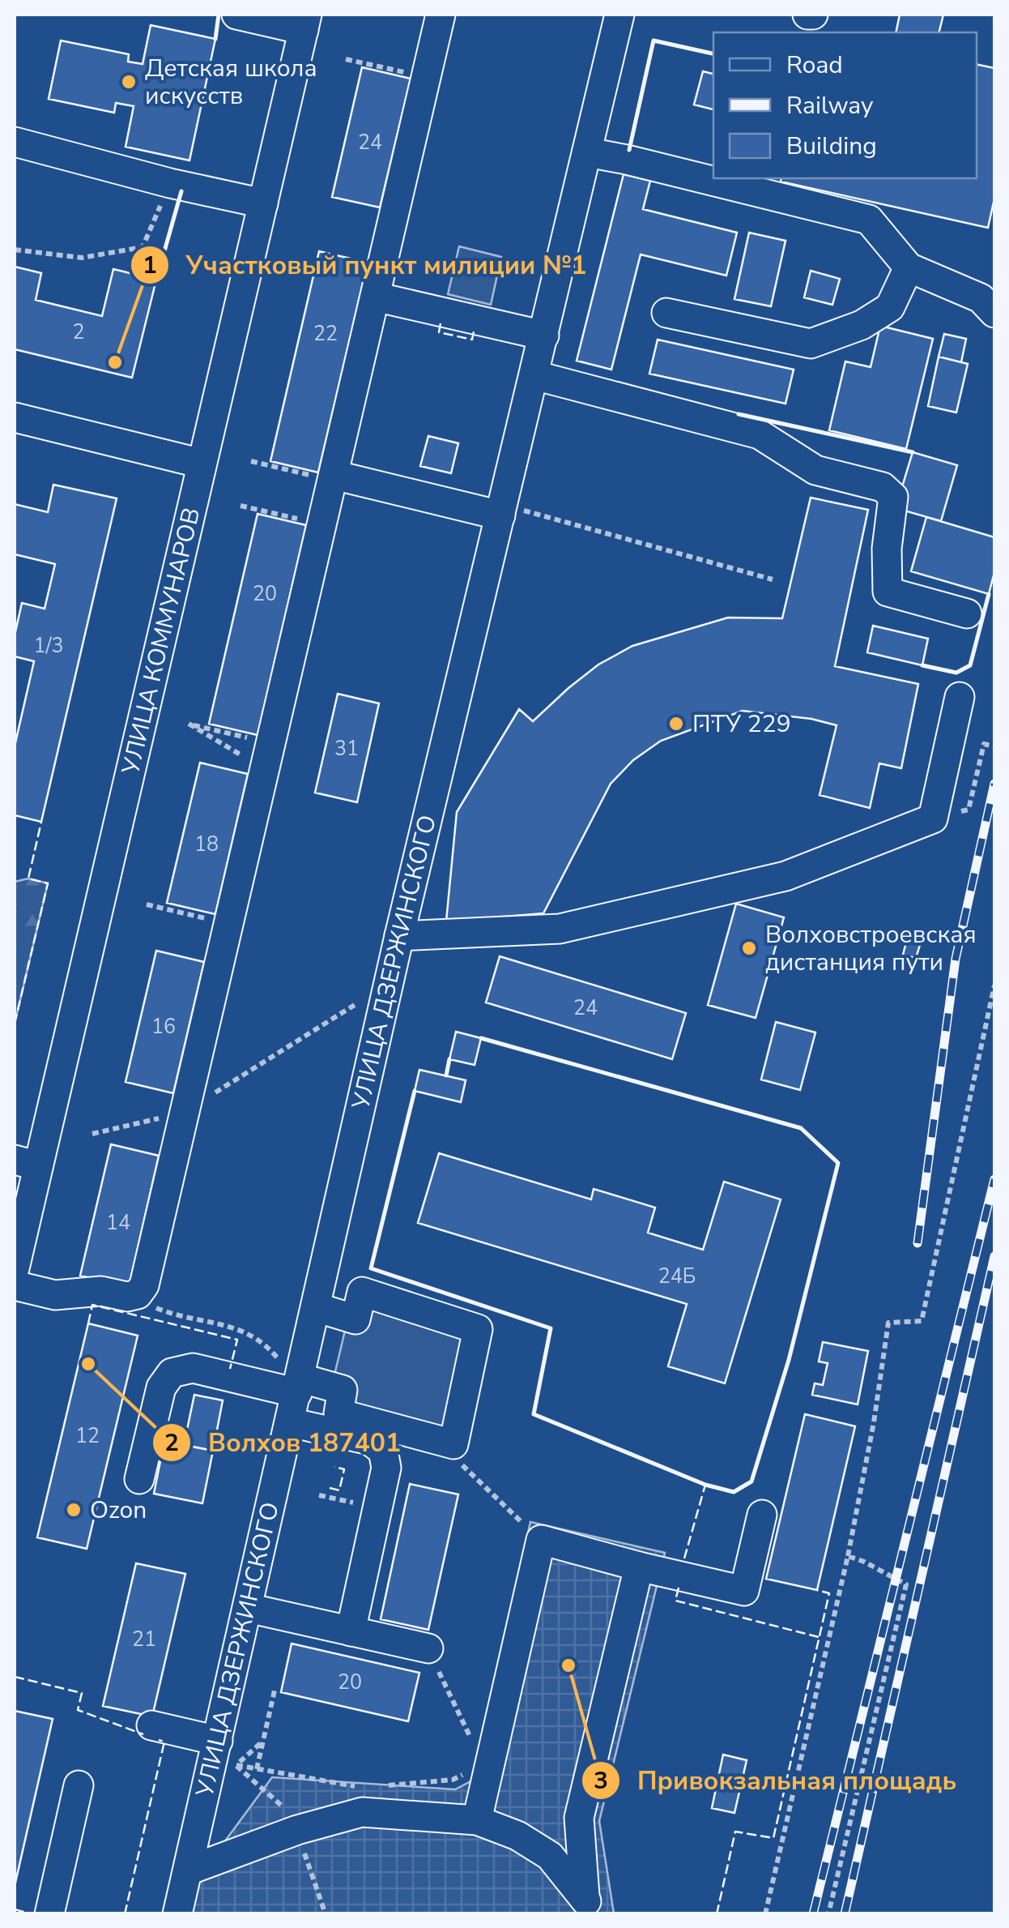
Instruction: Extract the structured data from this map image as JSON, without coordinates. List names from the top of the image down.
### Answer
{
  "streets": {
    "street": ["УЛИЦА КОММУНАРОВ", "УЛИЦА ДЗЕРЖИНСКОГО"]
  },
  "places": [
    "Детская школа искусств",
    "Участковый пункт милиции №1",
    "ПТУ 229",
    "Волховстроевская дистанция пути",
    "Волхов 187401",
    "Ozon",
    "Привокзальная площадь"
  ],
  "house_numbers": [
    "24",
    "2",
    "22",
    "20",
    "1/3",
    "31",
    "18",
    "24",
    "16",
    "14",
    "24Б",
    "12",
    "21",
    "20"
  ],
  "legend": ["Road", "Railway", "Building"]
}
